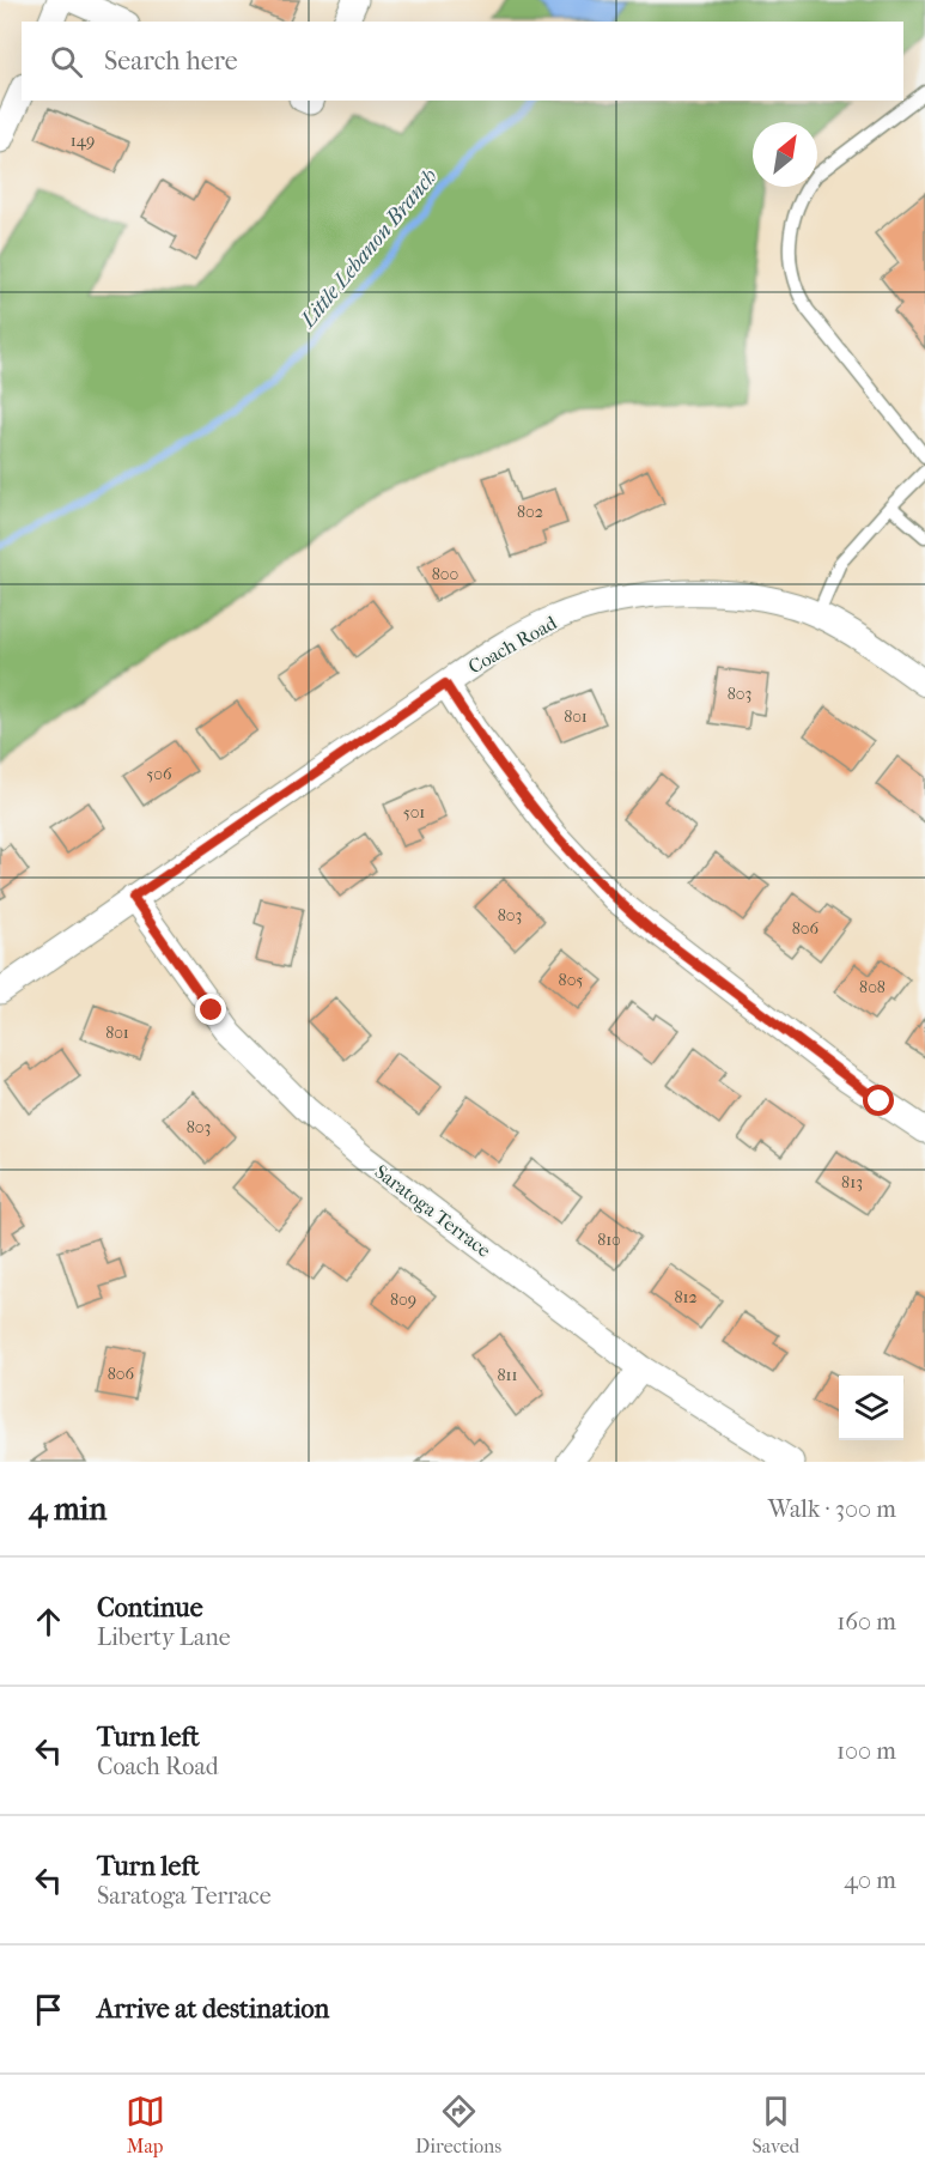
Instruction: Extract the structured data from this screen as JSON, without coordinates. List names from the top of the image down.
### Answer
{
  "streets": {
    "street": ["Coach Road", "Saratoga Terrace"]
  },
  "crossings": [
    ["Coach Road", "Saratoga Terrace"]
  ],
  "water": ["Little Lebanon Branch"],
  "house_numbers": [
    "149",
    "802",
    "800",
    "803",
    "801",
    "506",
    "501",
    "803",
    "806",
    "805",
    "808",
    "801",
    "803",
    "813",
    "810",
    "812",
    "809",
    "806",
    "811"
  ],
  "north": "top right",
  "page": {
    "search": "Search here",
    "heading": ["4 min", "Walk · 300 m"],
    "list": [
      ["Continue", "Liberty Lane", "160 m"],
      ["Turn left", "Coach Road", "100 m"],
      ["Turn left", "Saratoga Terrace", "40 m"],
      "Arrive at destination"
    ],
    "nav": ["Map", "Directions", "Saved"]
  }
}
